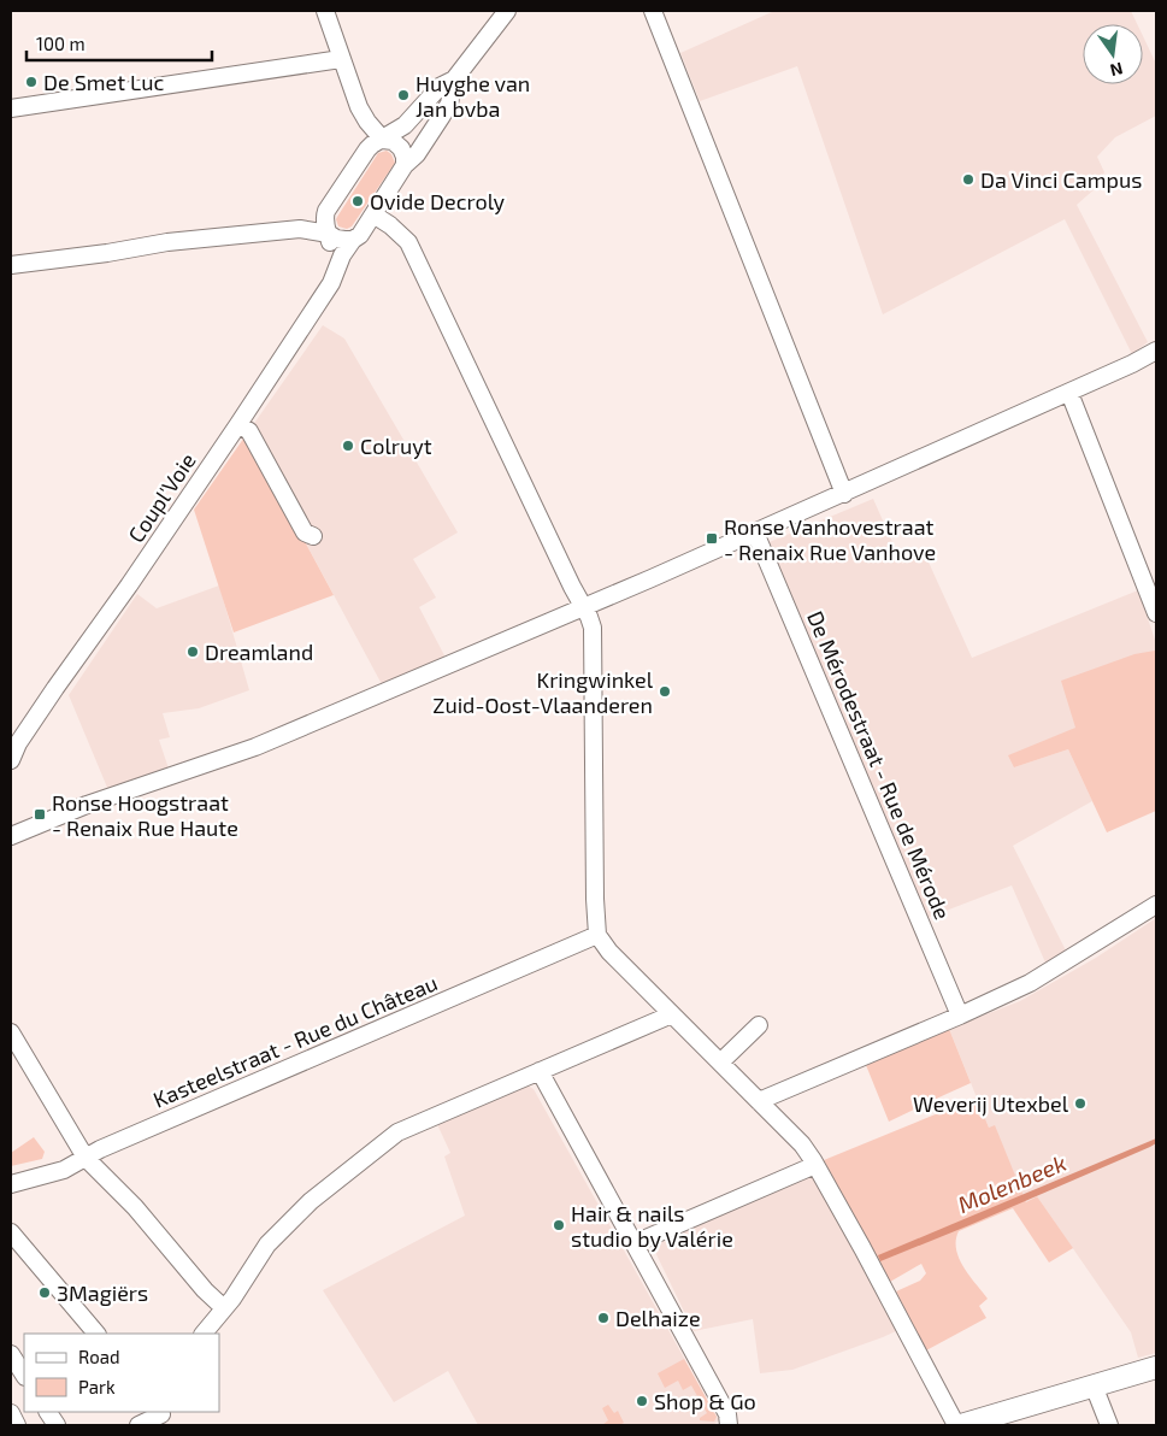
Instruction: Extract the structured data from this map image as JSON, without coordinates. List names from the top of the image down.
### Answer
{
  "streets": {
    "street": ["Coupl'Voie", "De Mérodestraat - Rue de Mérode", "Kasteelstraat - Rue du Château"]
  },
  "water": ["Molenbeek"],
  "places": {
    "other": [
      "De Smet Luc",
      "Huyghe van Jan bvba",
      "Da Vinci Campus",
      "Ovide Decroly",
      "Colruyt",
      "Dreamland",
      "Kringwinkel Zuid-Oost-Vlaanderen",
      "Weverij Utexbel",
      "Hair & nails studio by Valérie",
      "3Magiërs",
      "Delhaize",
      "Shop & Go"
    ],
    "transit": ["Ronse Vanhovestraat - Renaix Rue Vanhove", "Ronse Hoogstraat - Renaix Rue Haute"]
  },
  "legend": ["Road", "Park"],
  "scale_bar": "100 m",
  "north": "bottom"
}
